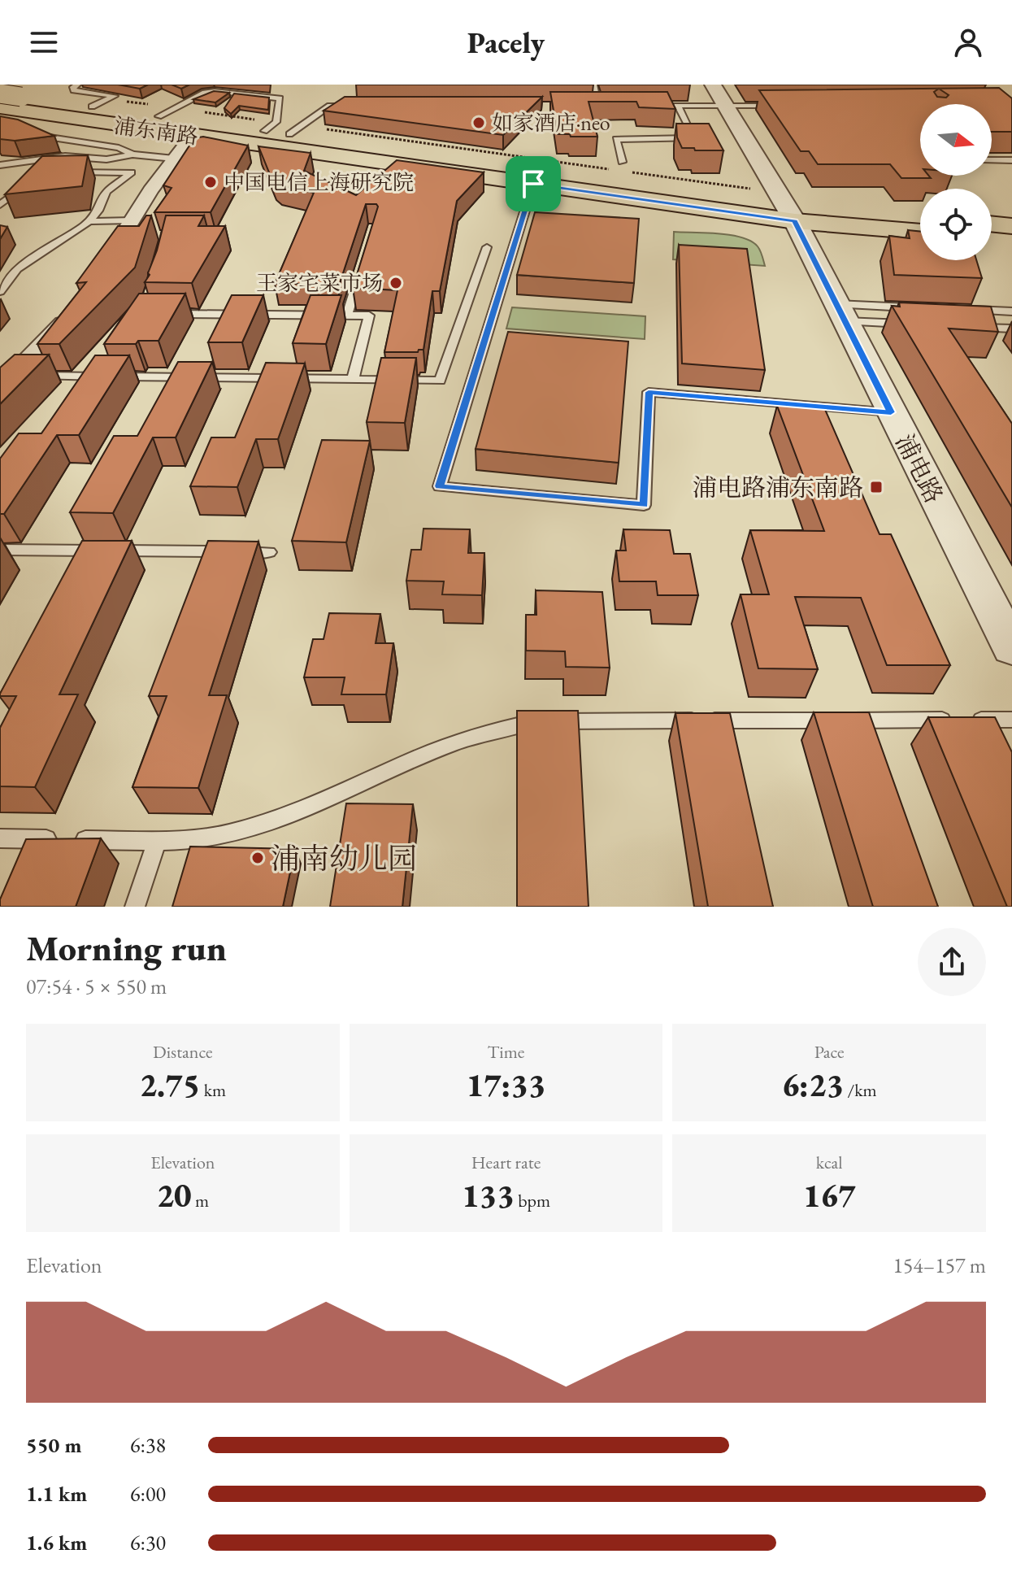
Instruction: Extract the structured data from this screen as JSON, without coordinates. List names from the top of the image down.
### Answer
{
  "streets": {
    "main road": ["浦东南路"],
    "street": ["浦电路"]
  },
  "crossings": [
    ["浦东南路", "浦电路"]
  ],
  "places": {
    "other": [
      "如家酒店·neo",
      "中国电信上海研究院",
      "王家宅菜市场",
      "浦南幼儿园"
    ],
    "transit": ["浦电路浦东南路"]
  },
  "north": "right",
  "page": {
    "header": "Pacely",
    "heading": ["Morning run", "07:54 · 5 × 550 m"],
    "stats": [
      ["Distance", "2.75 km"],
      ["Time", "17:33"],
      ["Pace", "6:23 /km"],
      ["Elevation", "20 m"],
      ["Heart rate", "133 bpm"],
      ["kcal", "167"]
    ],
    "chart": ["Elevation", "154–157 m"],
    "list": [
      {
        "name": "550 m",
        "note": "6:38"
      },
      {
        "name": "1.1 km",
        "note": "6:00"
      },
      {
        "name": "1.6 km",
        "note": "6:30"
      }
    ]
  }
}
